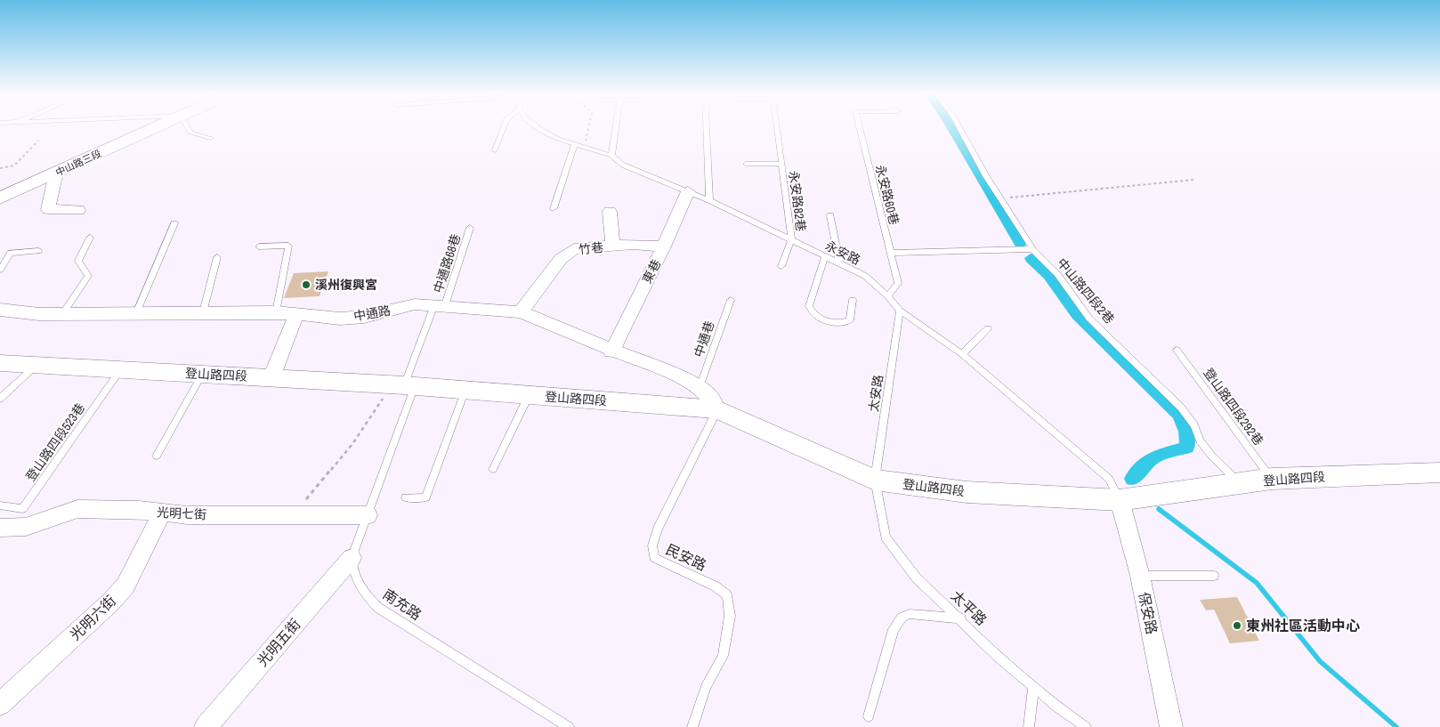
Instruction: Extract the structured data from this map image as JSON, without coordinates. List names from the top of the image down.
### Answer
{
  "streets": {
    "street": [
      "中山路三段",
      "竹巷",
      "東巷",
      "中通路",
      "登山路四段",
      "光明七街",
      "保安路",
      "光明六街",
      "光明五街"
    ],
    "lane": [
      "永安路60巷",
      "永安路82巷",
      "永安路",
      "中通路68巷",
      "中山路四段2巷",
      "中通巷",
      "太安路",
      "登山路四段292巷",
      "登山路四段523巷",
      "民安路",
      "南充路",
      "太平路"
    ]
  },
  "crossings": [
    ["永安路60巷", "永安路"],
    ["永安路82巷", "永安路"],
    ["竹巷", "東巷"],
    ["竹巷", "中通路"],
    ["永安路", "東巷"],
    ["永安路", "登山路四段"],
    ["永安路", "太安路"],
    ["永安路", "保安路"],
    ["中通路68巷", "中通路"],
    ["中通路68巷", "登山路四段"],
    ["東巷", "中通路"],
    ["中山路四段2巷", "登山路四段"],
    ["中通路", "中通巷"],
    ["中通路", "登山路四段"],
    ["中通路", "民安路"],
    ["登山路四段", "太安路"],
    ["登山路四段", "登山路四段292巷"],
    ["登山路四段", "登山路四段523巷"],
    ["登山路四段", "民安路"],
    ["登山路四段", "太平路"],
    ["登山路四段", "保安路"],
    ["太安路", "太平路"],
    ["光明七街", "光明六街"],
    ["南充路", "光明五街"]
  ],
  "places": ["溪州復興宮", "東州社區活動中心"]
}
